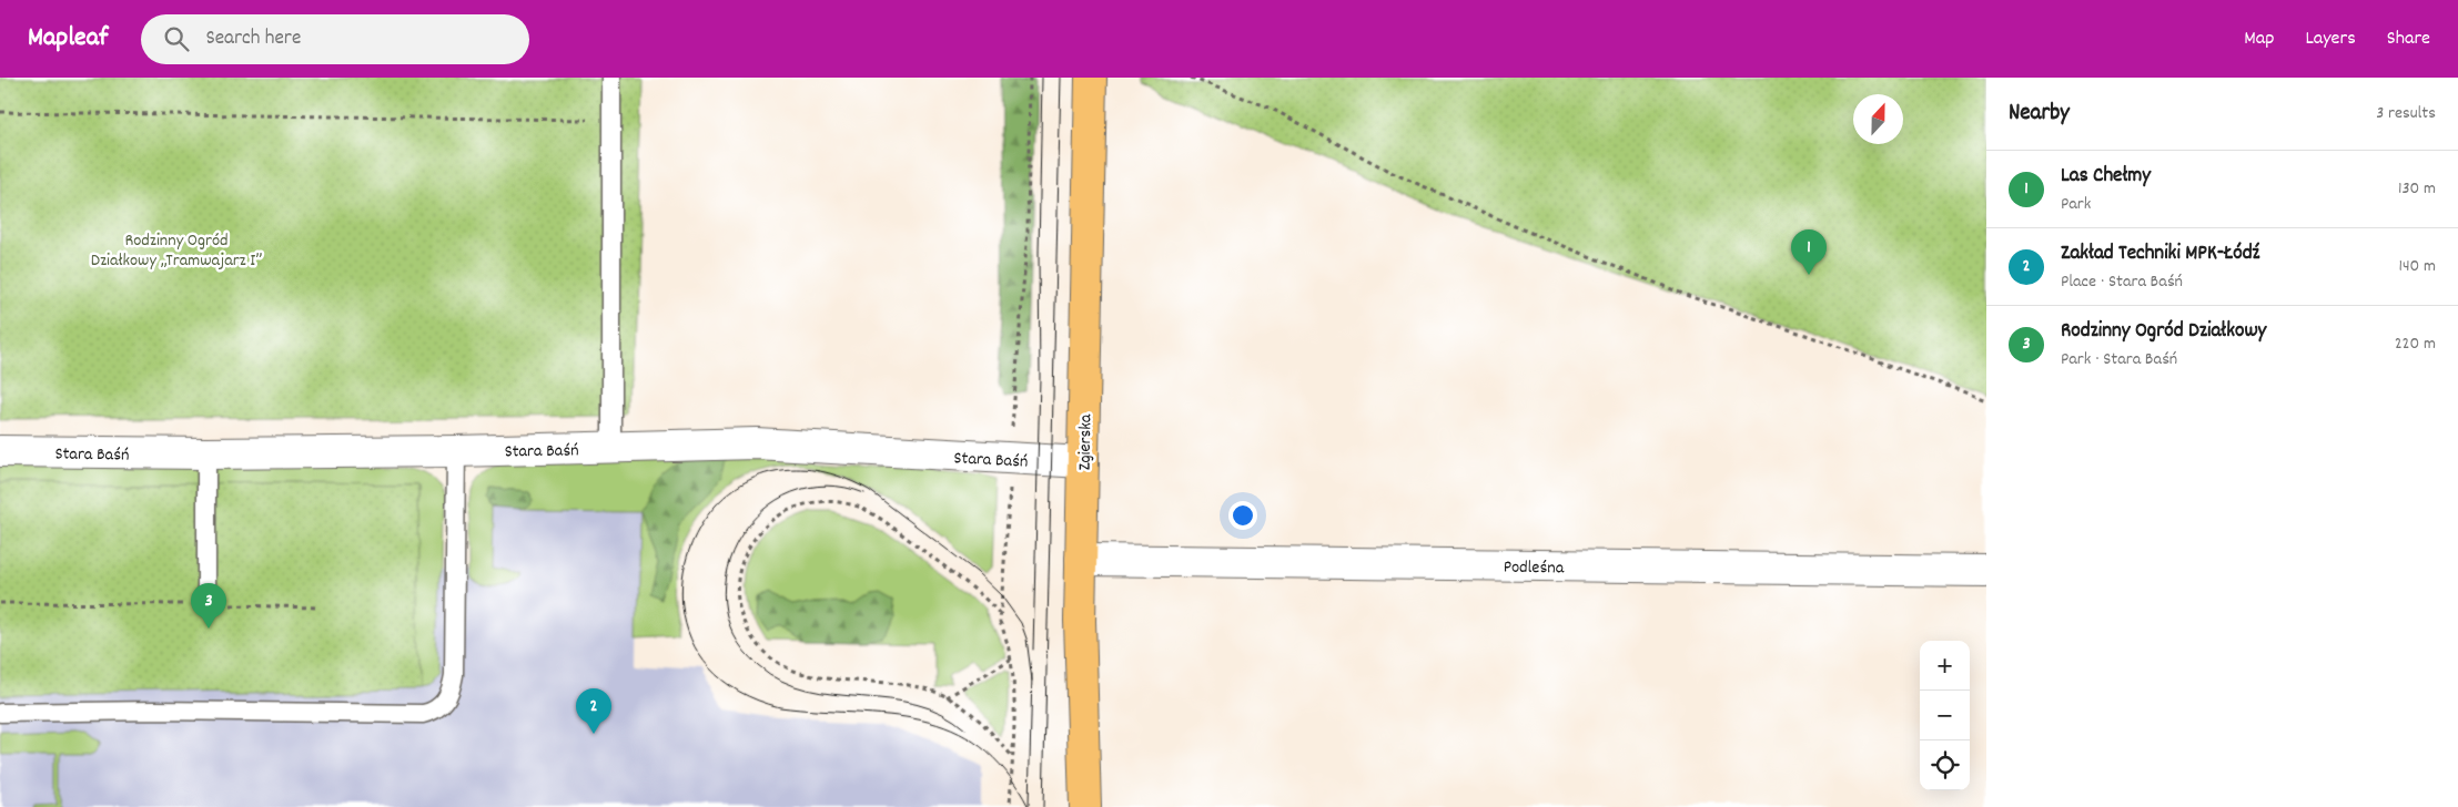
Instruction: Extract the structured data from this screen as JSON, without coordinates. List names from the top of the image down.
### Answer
{
  "streets": {
    "main road": ["Zgierska"],
    "street": ["Stara Baśń", "Podleśna"]
  },
  "crossings": [
    ["Zgierska", "Stara Baśń"],
    ["Zgierska", "Podleśna"]
  ],
  "parks": ["Rodzinny Ogród Działkowy „Tramwajarz I”"],
  "north": "top",
  "page": {
    "header": "Mapleaf",
    "search": "Search here",
    "nav": ["Map", "Layers", "Share"],
    "heading": ["Nearby", "3 results"],
    "list": [
      {
        "mark": "1",
        "name": "Las Chełmy",
        "note": "Park",
        "value": "130 m"
      },
      {
        "mark": "2",
        "name": "Zakład Techniki MPK-Łódź",
        "note": "Place · Stara Baśń",
        "value": "140 m"
      },
      {
        "mark": "3",
        "name": "Rodzinny Ogród Działkowy",
        "note": "Park · Stara Baśń",
        "value": "220 m"
      }
    ],
    "pins": ["1", "3", "2"],
    "map_buttons": ["+", "−"]
  }
}
